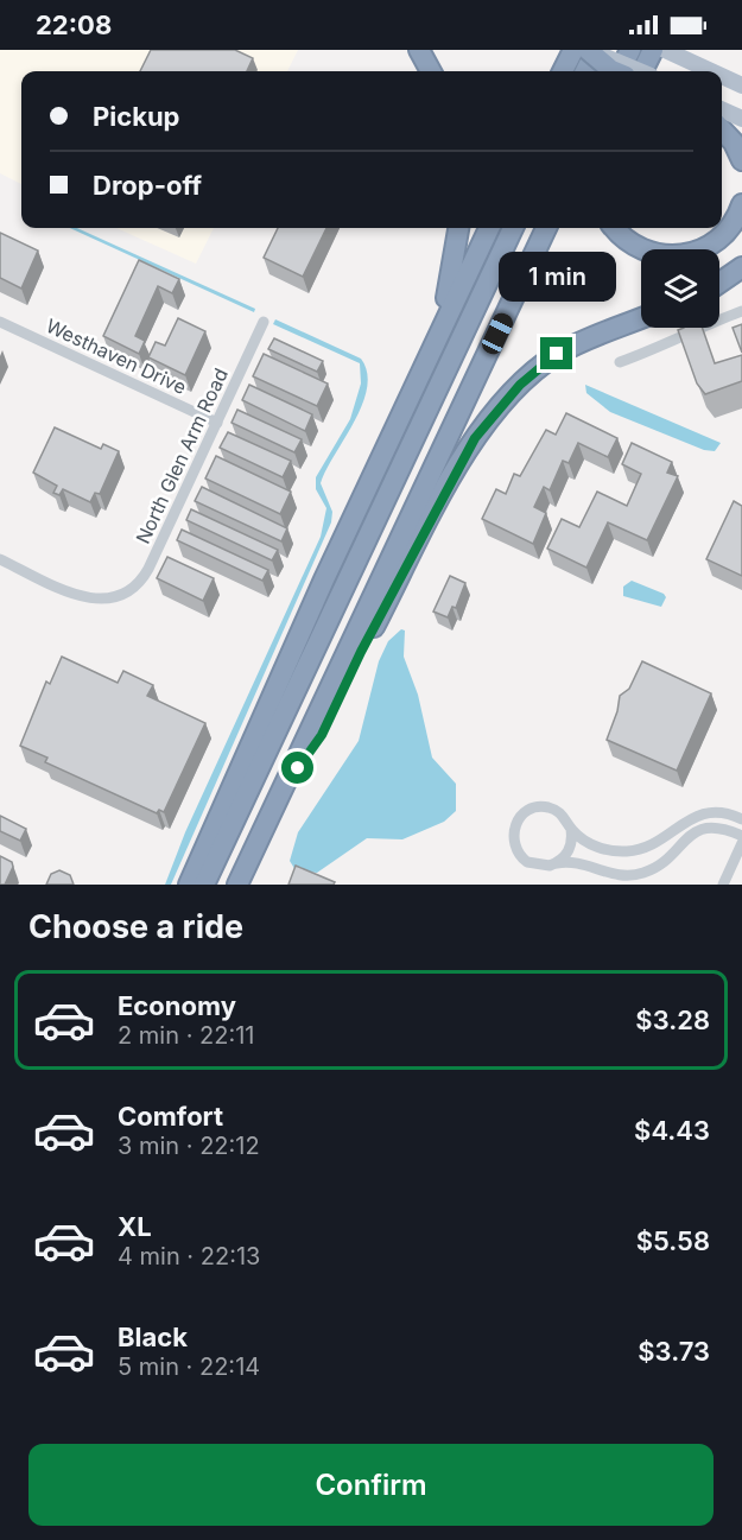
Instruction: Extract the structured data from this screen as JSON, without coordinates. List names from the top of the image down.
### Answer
{
  "streets": {
    "street": ["Westhaven Drive", "North Glen Arm Road"]
  },
  "crossings": [
    ["Westhaven Drive", "North Glen Arm Road"]
  ],
  "page": {
    "status": "22:08",
    "banner": ["Pickup", "Drop-off"],
    "bubble": "1 min",
    "heading": "Choose a ride",
    "list": [
      {
        "name": "Economy",
        "note": "2 min · 22:11",
        "value": "$3.28"
      },
      {
        "name": "Comfort",
        "note": "3 min · 22:12",
        "value": "$4.43"
      },
      {
        "name": "XL",
        "note": "4 min · 22:13",
        "value": "$5.58"
      },
      {
        "name": "Black",
        "note": "5 min · 22:14",
        "value": "$3.73"
      }
    ],
    "buttons": "Confirm"
  }
}
